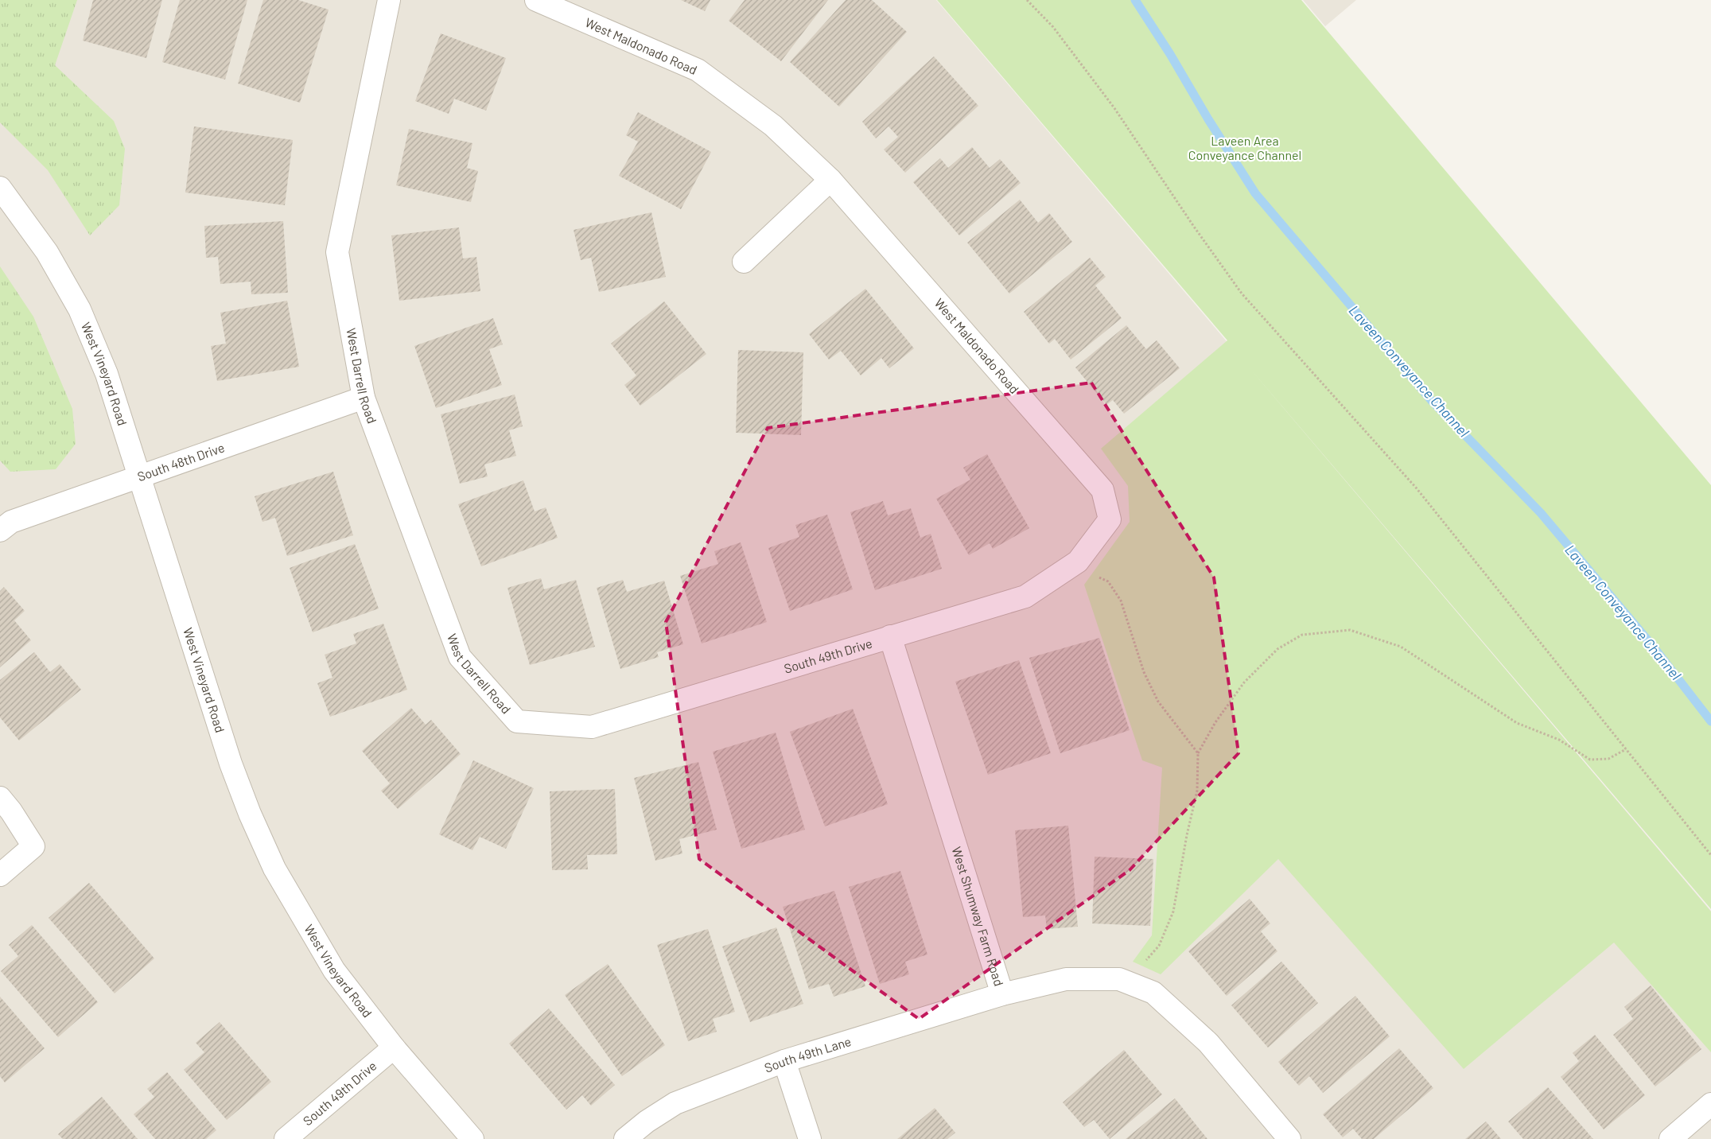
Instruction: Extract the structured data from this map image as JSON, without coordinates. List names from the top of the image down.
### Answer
{
  "streets": {
    "street": [
      "West Maldonado Road",
      "West Vineyard Road",
      "West Darrell Road",
      "South 48th Drive",
      "South 49th Drive",
      "West Shumway Farm Road",
      "South 49th Lane"
    ]
  },
  "crossings": [
    ["West Maldonado Road", "South 49th Drive"],
    ["West Vineyard Road", "South 48th Drive"],
    ["West Vineyard Road", "South 49th Drive"],
    ["West Darrell Road", "South 48th Drive"],
    ["West Darrell Road", "South 49th Drive"],
    ["South 49th Drive", "West Shumway Farm Road"],
    ["West Shumway Farm Road", "South 49th Lane"]
  ],
  "water": ["Laveen Conveyance Channel"],
  "parks": ["Laveen Area Conveyance Channel"]
}
